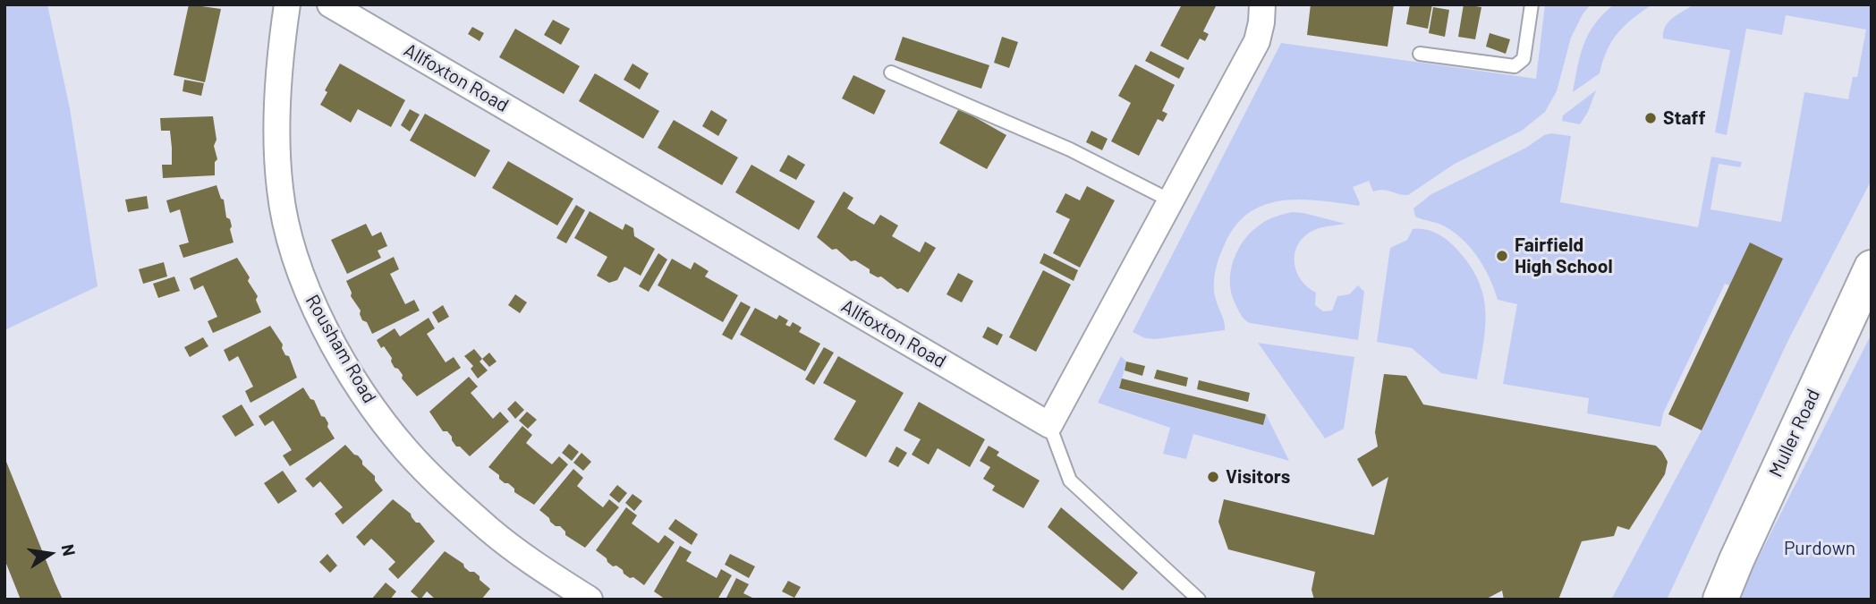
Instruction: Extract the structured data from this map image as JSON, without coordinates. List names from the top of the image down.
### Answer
{
  "streets": {
    "main road": ["Muller Road"],
    "street": ["Allfoxton Road", "Rousham Road"]
  },
  "parks": ["Purdown"],
  "places": ["Staff", "Fairfield High School", "Visitors"],
  "north": "right"
}
